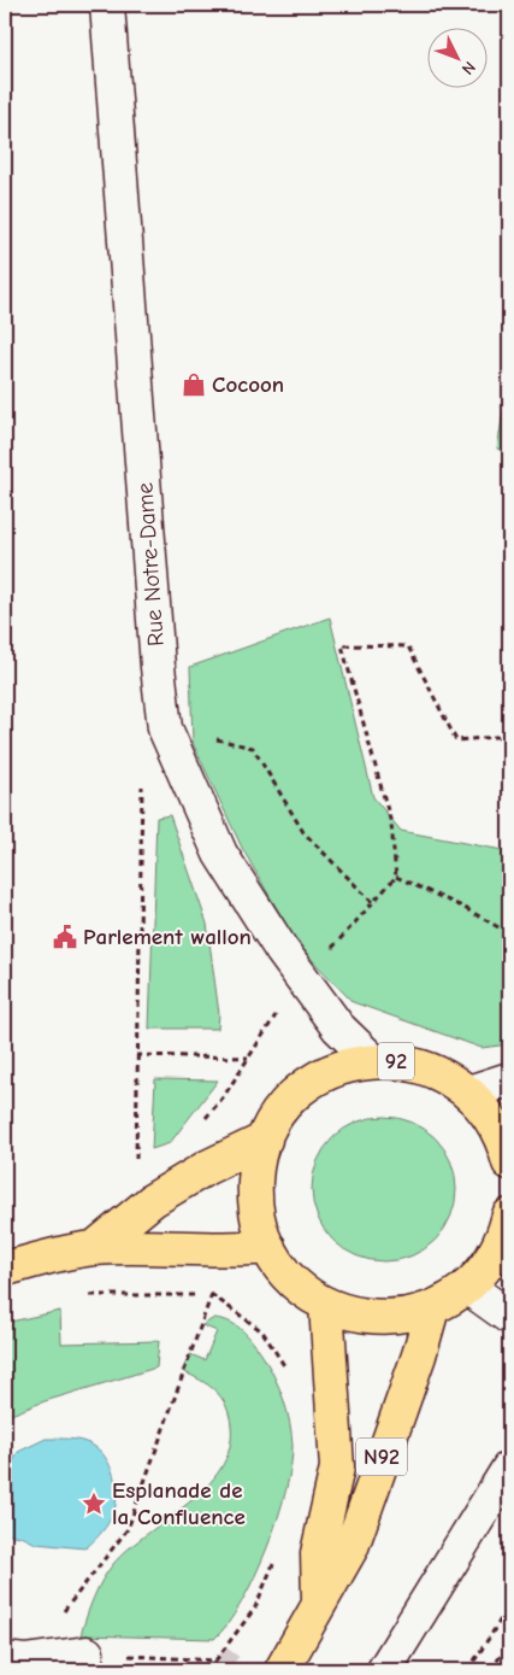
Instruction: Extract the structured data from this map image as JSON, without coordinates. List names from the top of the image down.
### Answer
{
  "streets": {
    "main road": ["92", "N92"],
    "street": ["Rue Notre-Dame"]
  },
  "crossings": [
    ["Rue Notre-Dame", "92"]
  ],
  "places": {
    "shop": ["Cocoon"],
    "public building": ["Parlement wallon"],
    "place": ["Esplanade de la Confluence"]
  },
  "north": "bottom right"
}
